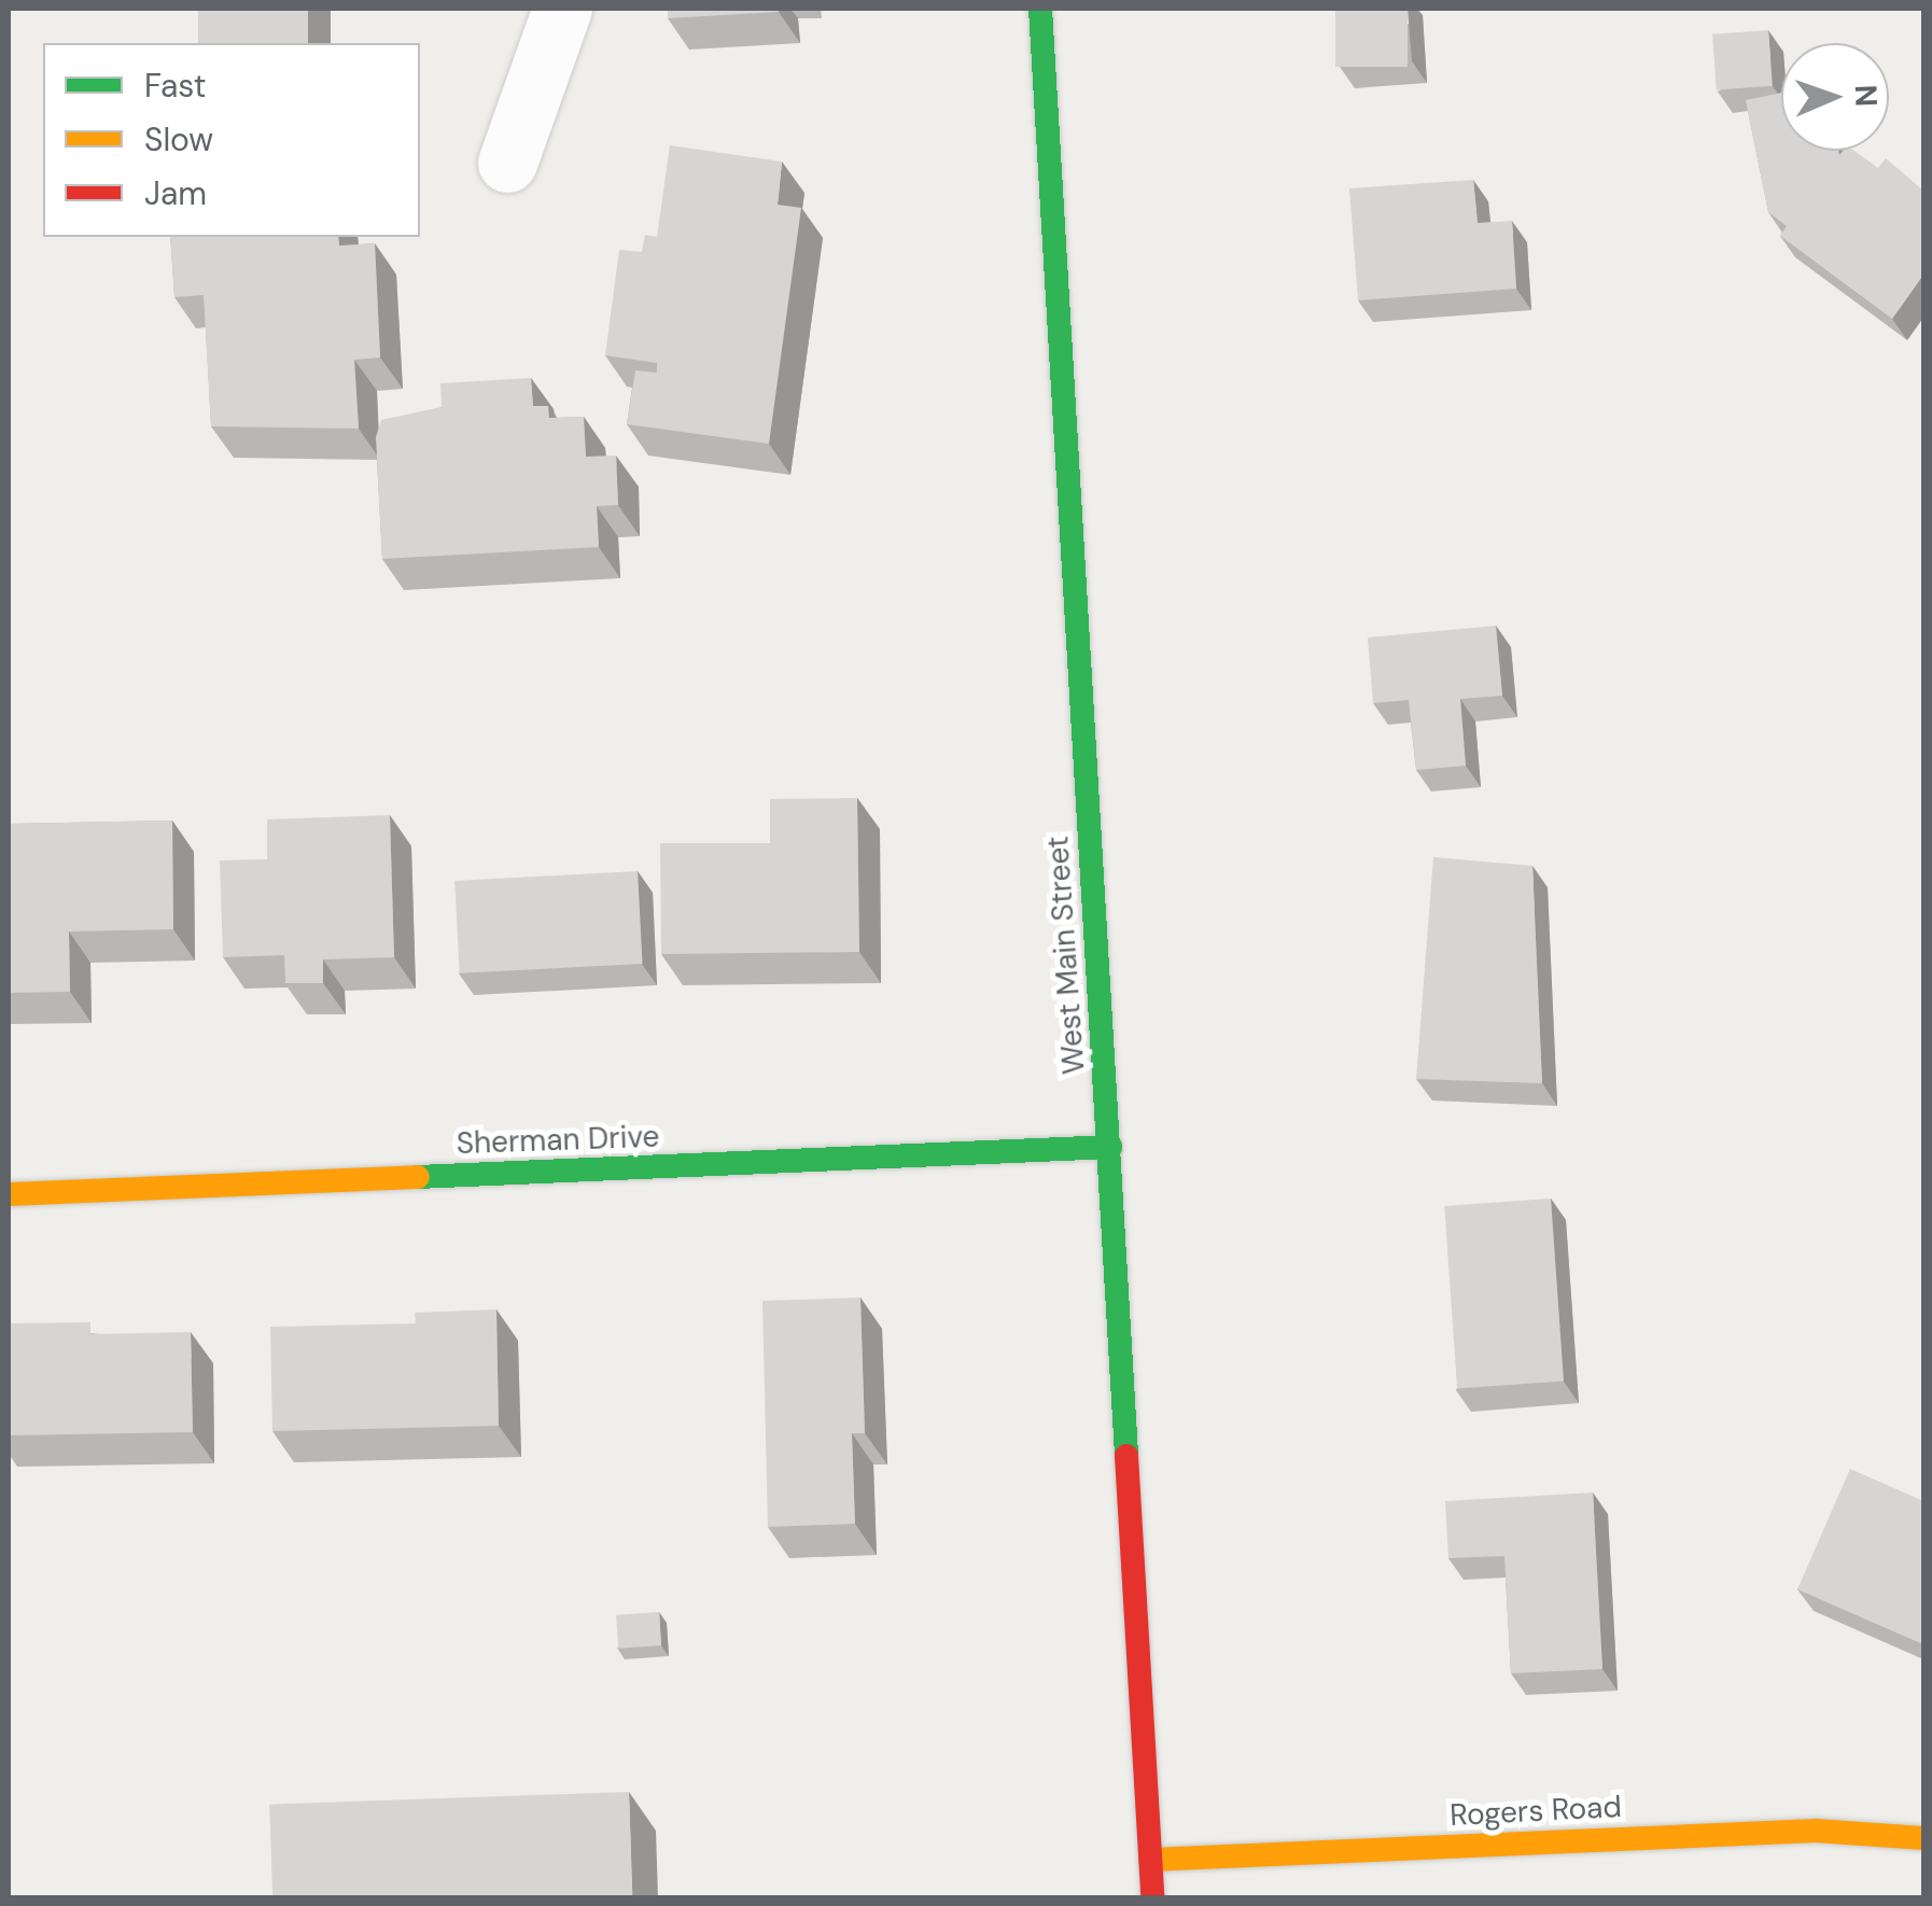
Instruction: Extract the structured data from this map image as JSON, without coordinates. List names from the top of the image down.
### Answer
{
  "streets": {
    "main road": ["West Main Street", "Sherman Drive", "Rogers Road"]
  },
  "crossings": [
    ["West Main Street", "Sherman Drive"],
    ["West Main Street", "Rogers Road"]
  ],
  "legend": ["Fast", "Slow", "Jam"],
  "north": "right"
}
